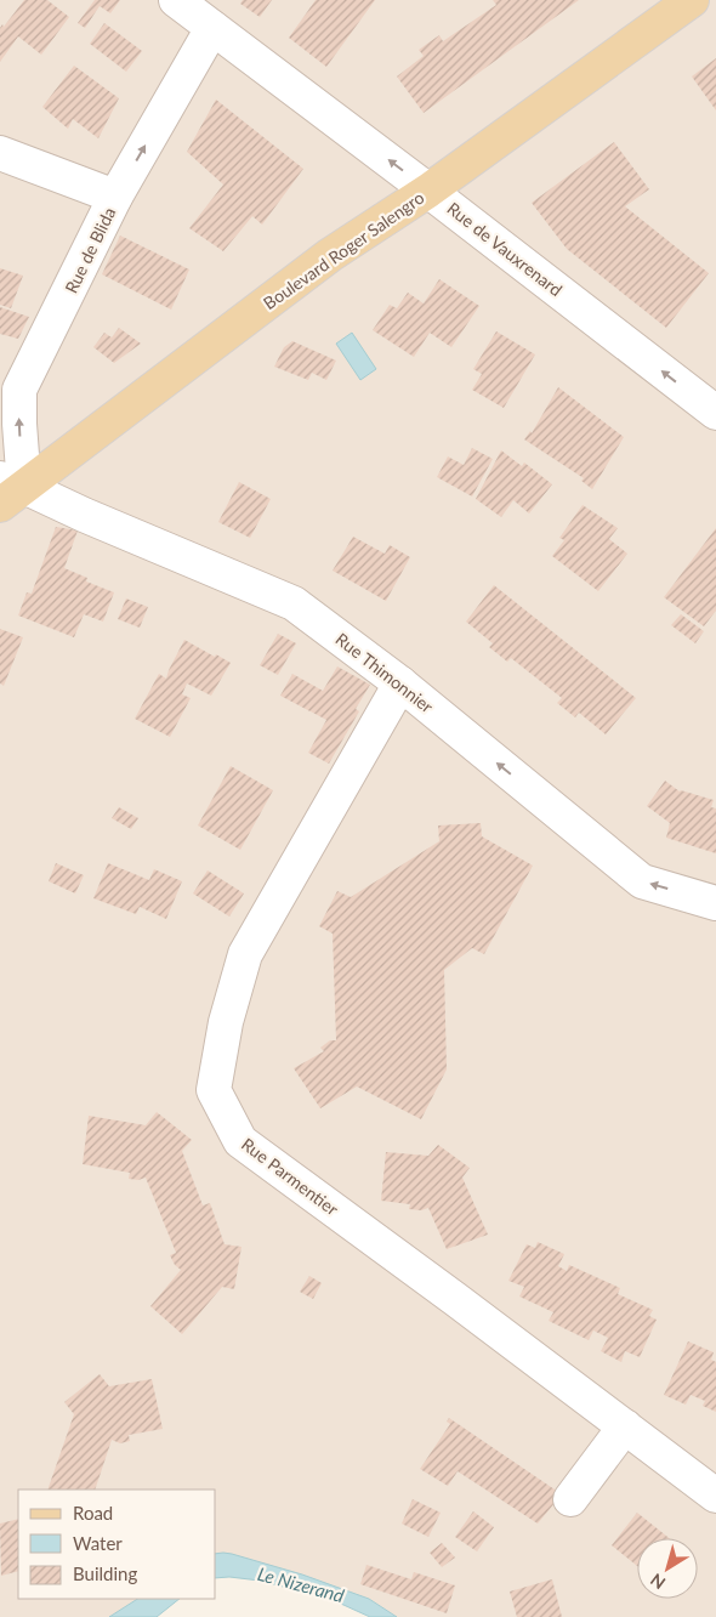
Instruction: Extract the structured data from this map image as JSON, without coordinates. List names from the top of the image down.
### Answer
{
  "streets": {
    "main road": ["Boulevard Roger Salengro"],
    "street": [
      "Rue de Vauxrenard",
      "Rue de Blida",
      "Rue Thimonnier",
      "Rue Parmentier"
    ]
  },
  "crossings": [
    ["Rue de Vauxrenard", "Rue de Blida"],
    ["Rue de Vauxrenard", "Boulevard Roger Salengro"],
    ["Rue de Blida", "Boulevard Roger Salengro"],
    ["Rue de Blida", "Rue Thimonnier"],
    ["Boulevard Roger Salengro", "Rue Thimonnier"],
    ["Rue Thimonnier", "Rue Parmentier"]
  ],
  "one_way": ["Rue de Vauxrenard", "Rue de Blida", "Rue Thimonnier"],
  "water": ["Le Nizerand"],
  "legend": ["Road", "Water", "Building"],
  "north": "bottom left"
}
